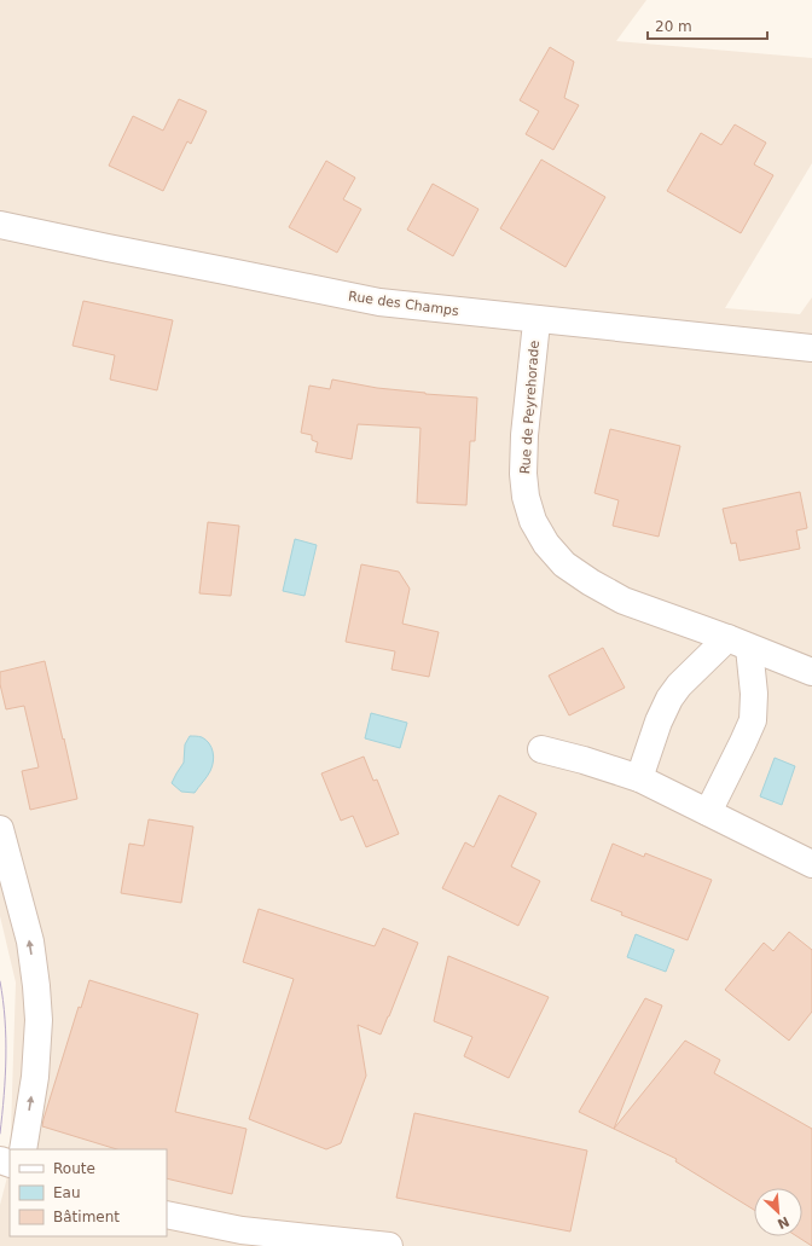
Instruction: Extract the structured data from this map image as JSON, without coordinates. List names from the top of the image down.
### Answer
{
  "streets": {
    "street": ["Rue des Champs", "Rue de Peyrehorade"]
  },
  "crossings": [
    ["Rue des Champs", "Rue de Peyrehorade"]
  ],
  "legend": ["Route", "Eau", "Bâtiment"],
  "scale_bar": "20 m",
  "north": "bottom right"
}
